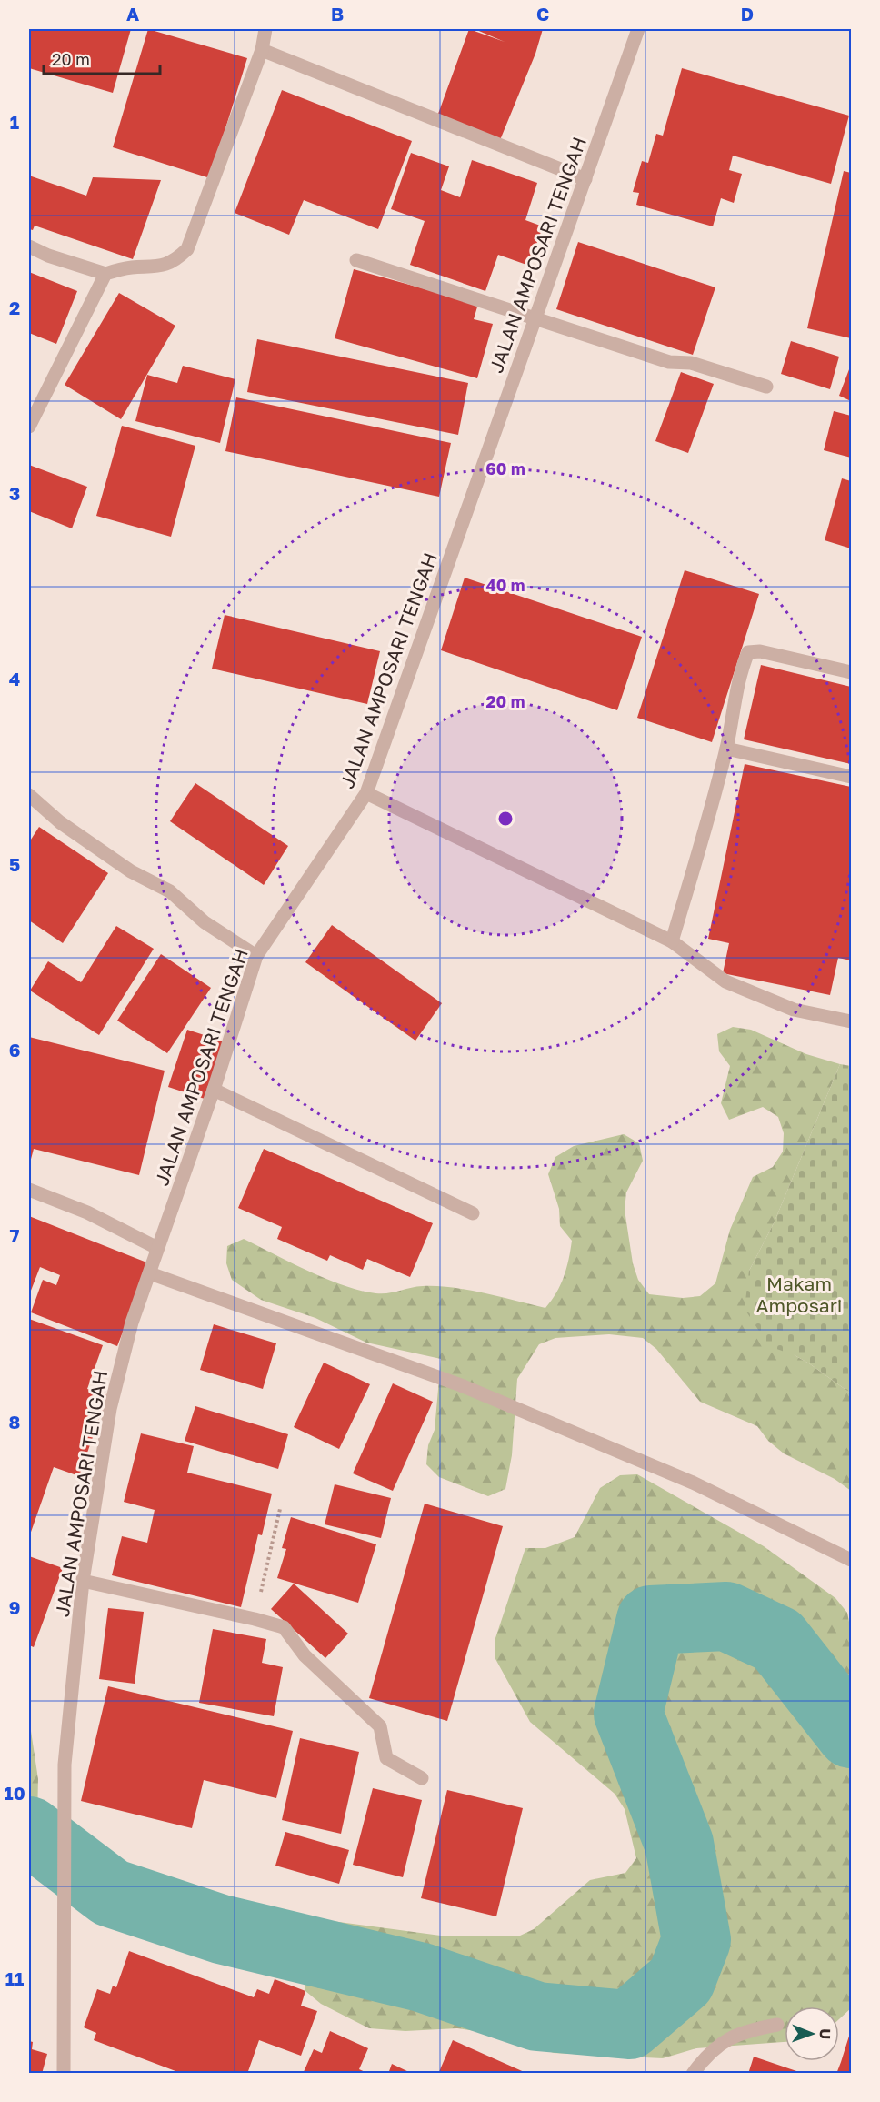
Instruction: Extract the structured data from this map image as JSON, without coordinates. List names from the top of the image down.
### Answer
{
  "streets": {
    "street": ["JALAN AMPOSARI TENGAH"]
  },
  "parks": ["Makam Amposari"],
  "scale_bar": "20 m",
  "north": "right",
  "grid": {
    "columns": [
      "A",
      "B",
      "C",
      "D"
    ],
    "rows": [
      "1",
      "2",
      "3",
      "4",
      "5",
      "6",
      "7",
      "8",
      "9",
      "10",
      "11"
    ]
  },
  "rings": ["60 m", "40 m", "20 m"]
}
